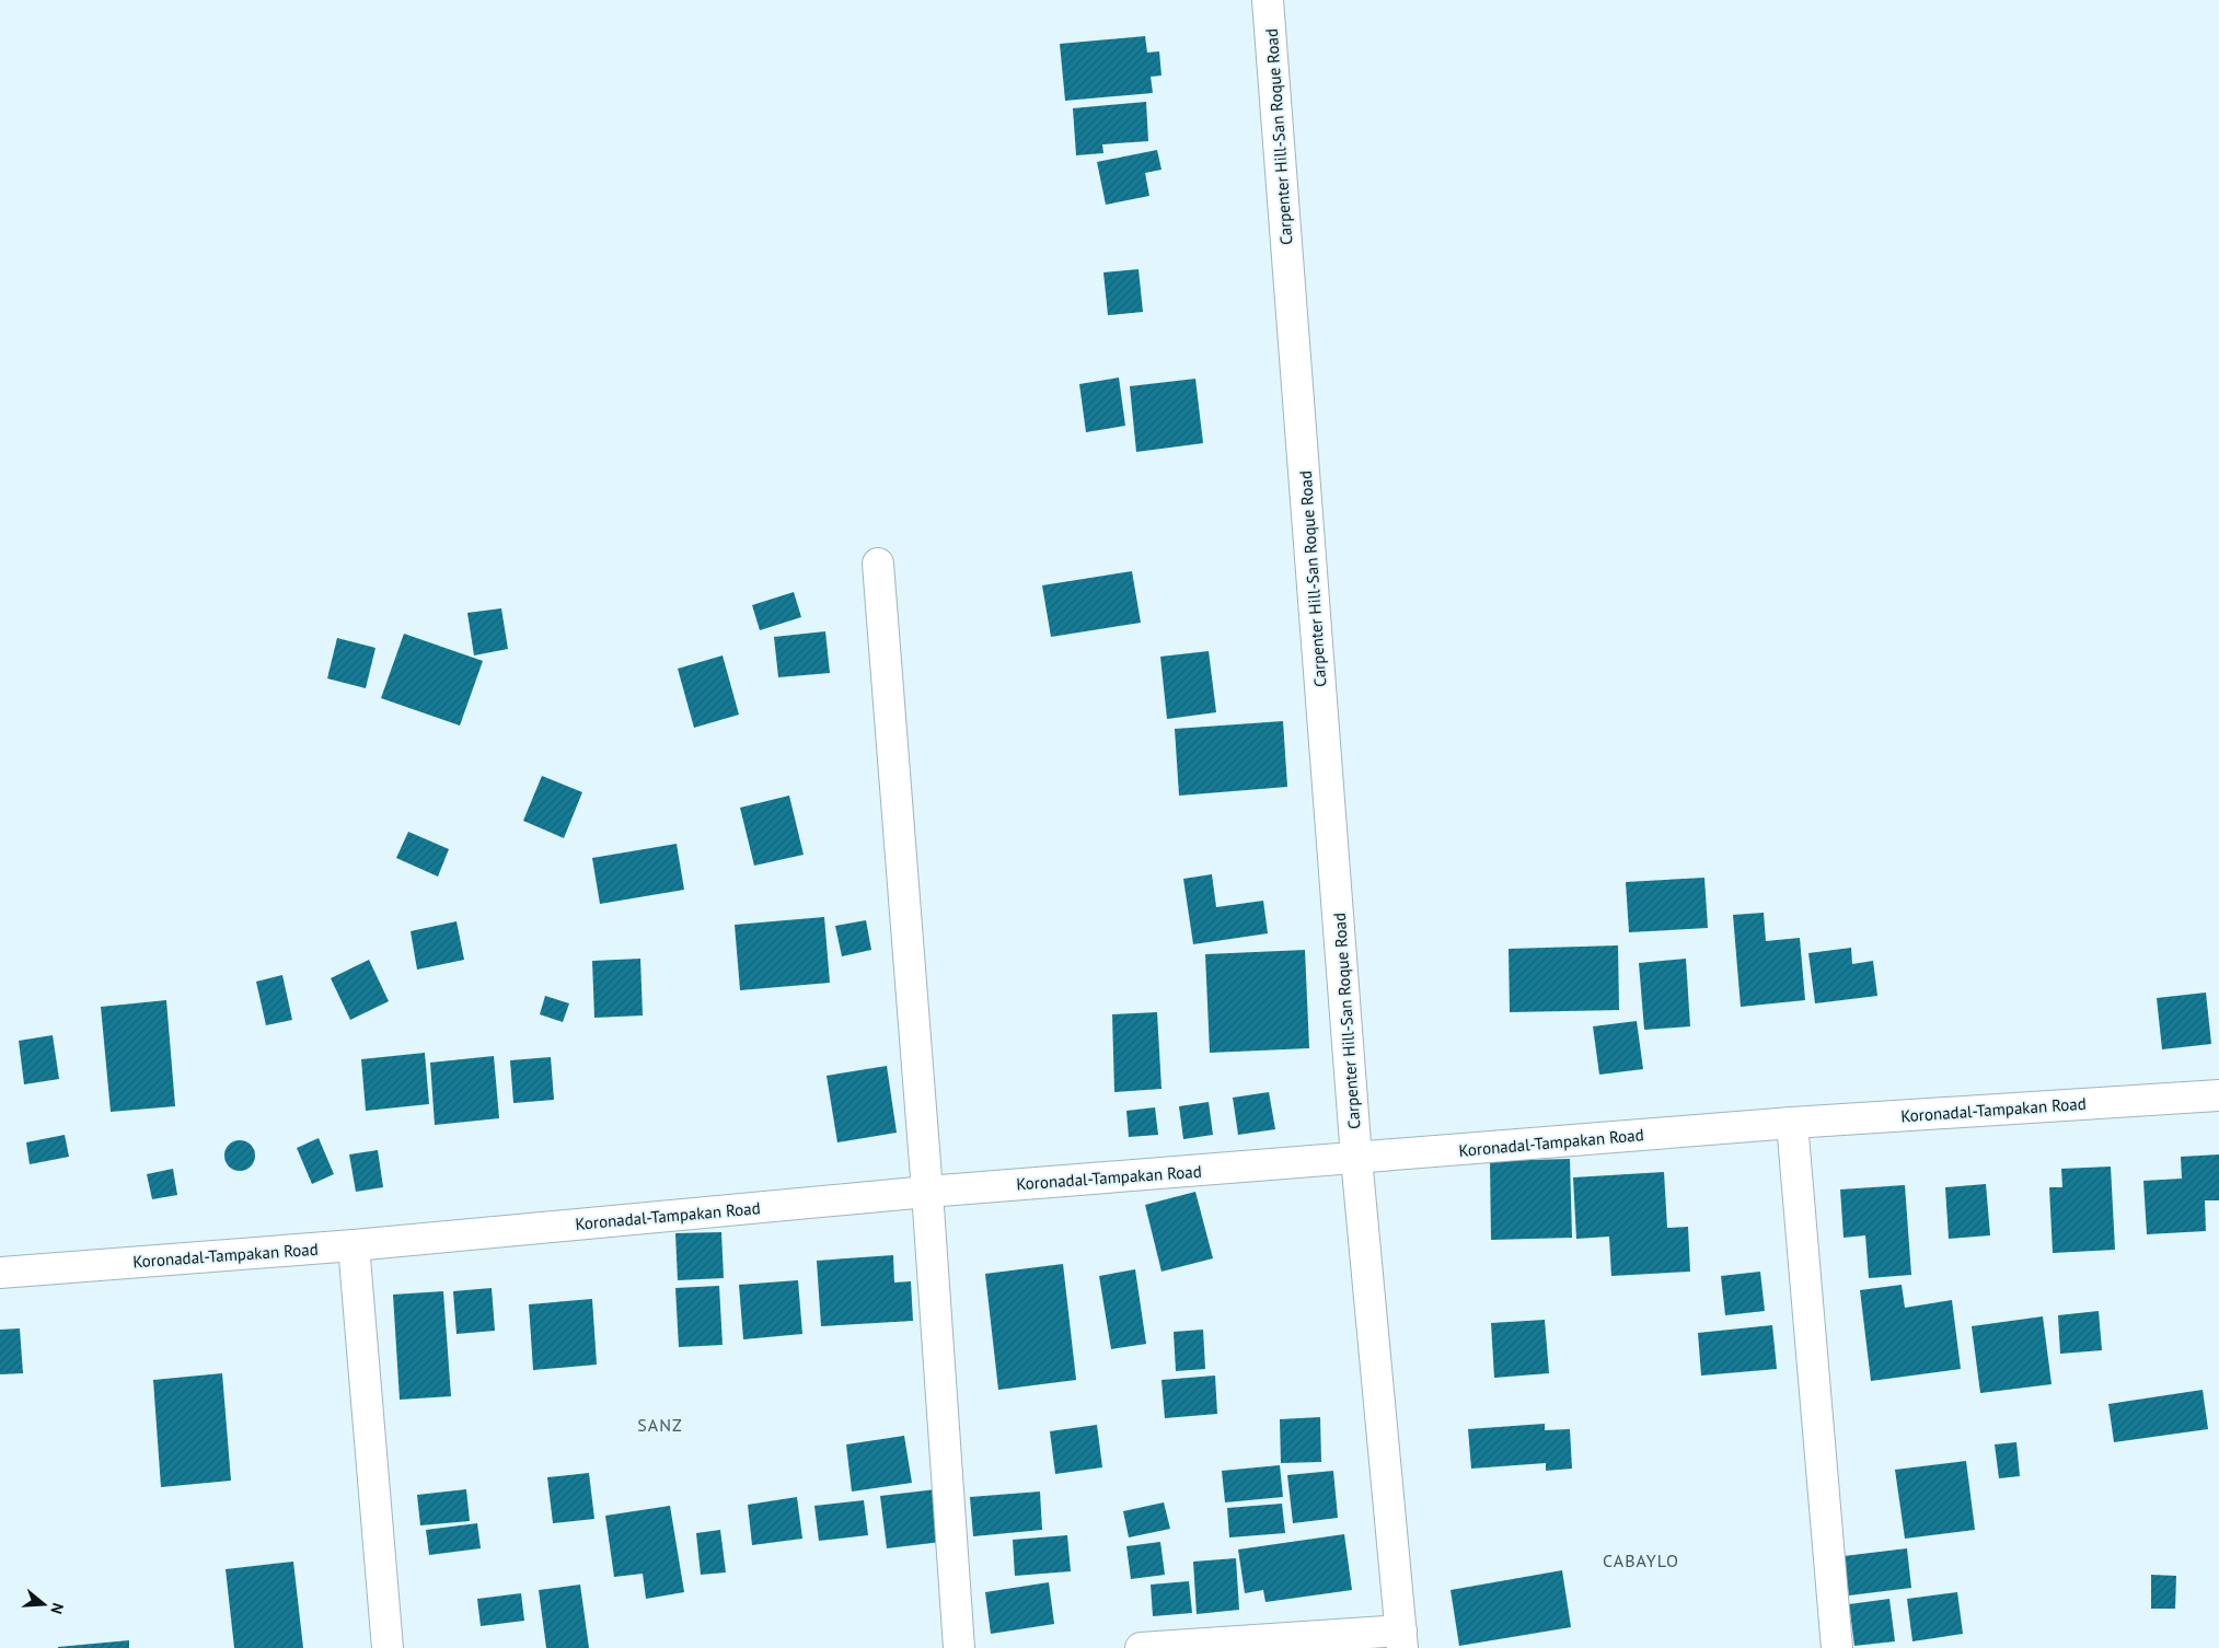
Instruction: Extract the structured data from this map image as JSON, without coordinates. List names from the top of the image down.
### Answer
{
  "streets": {
    "street": ["Carpenter Hill-San Roque Road", "Koronadal-Tampakan Road"]
  },
  "crossings": [
    ["Carpenter Hill-San Roque Road", "Koronadal-Tampakan Road"]
  ],
  "districts": ["SANZ", "CABAYLO"],
  "north": "right"
}
